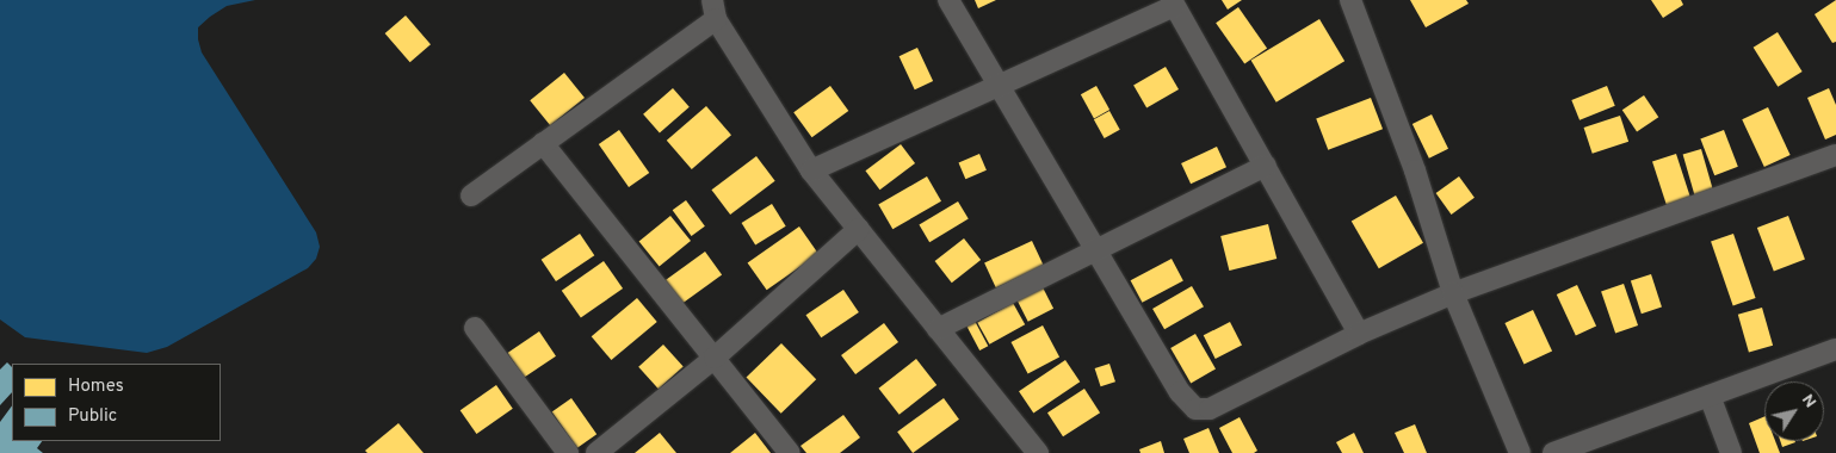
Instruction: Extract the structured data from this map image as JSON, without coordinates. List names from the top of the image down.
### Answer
{
  "legend": ["Homes", "Public"],
  "north": "top right"
}
